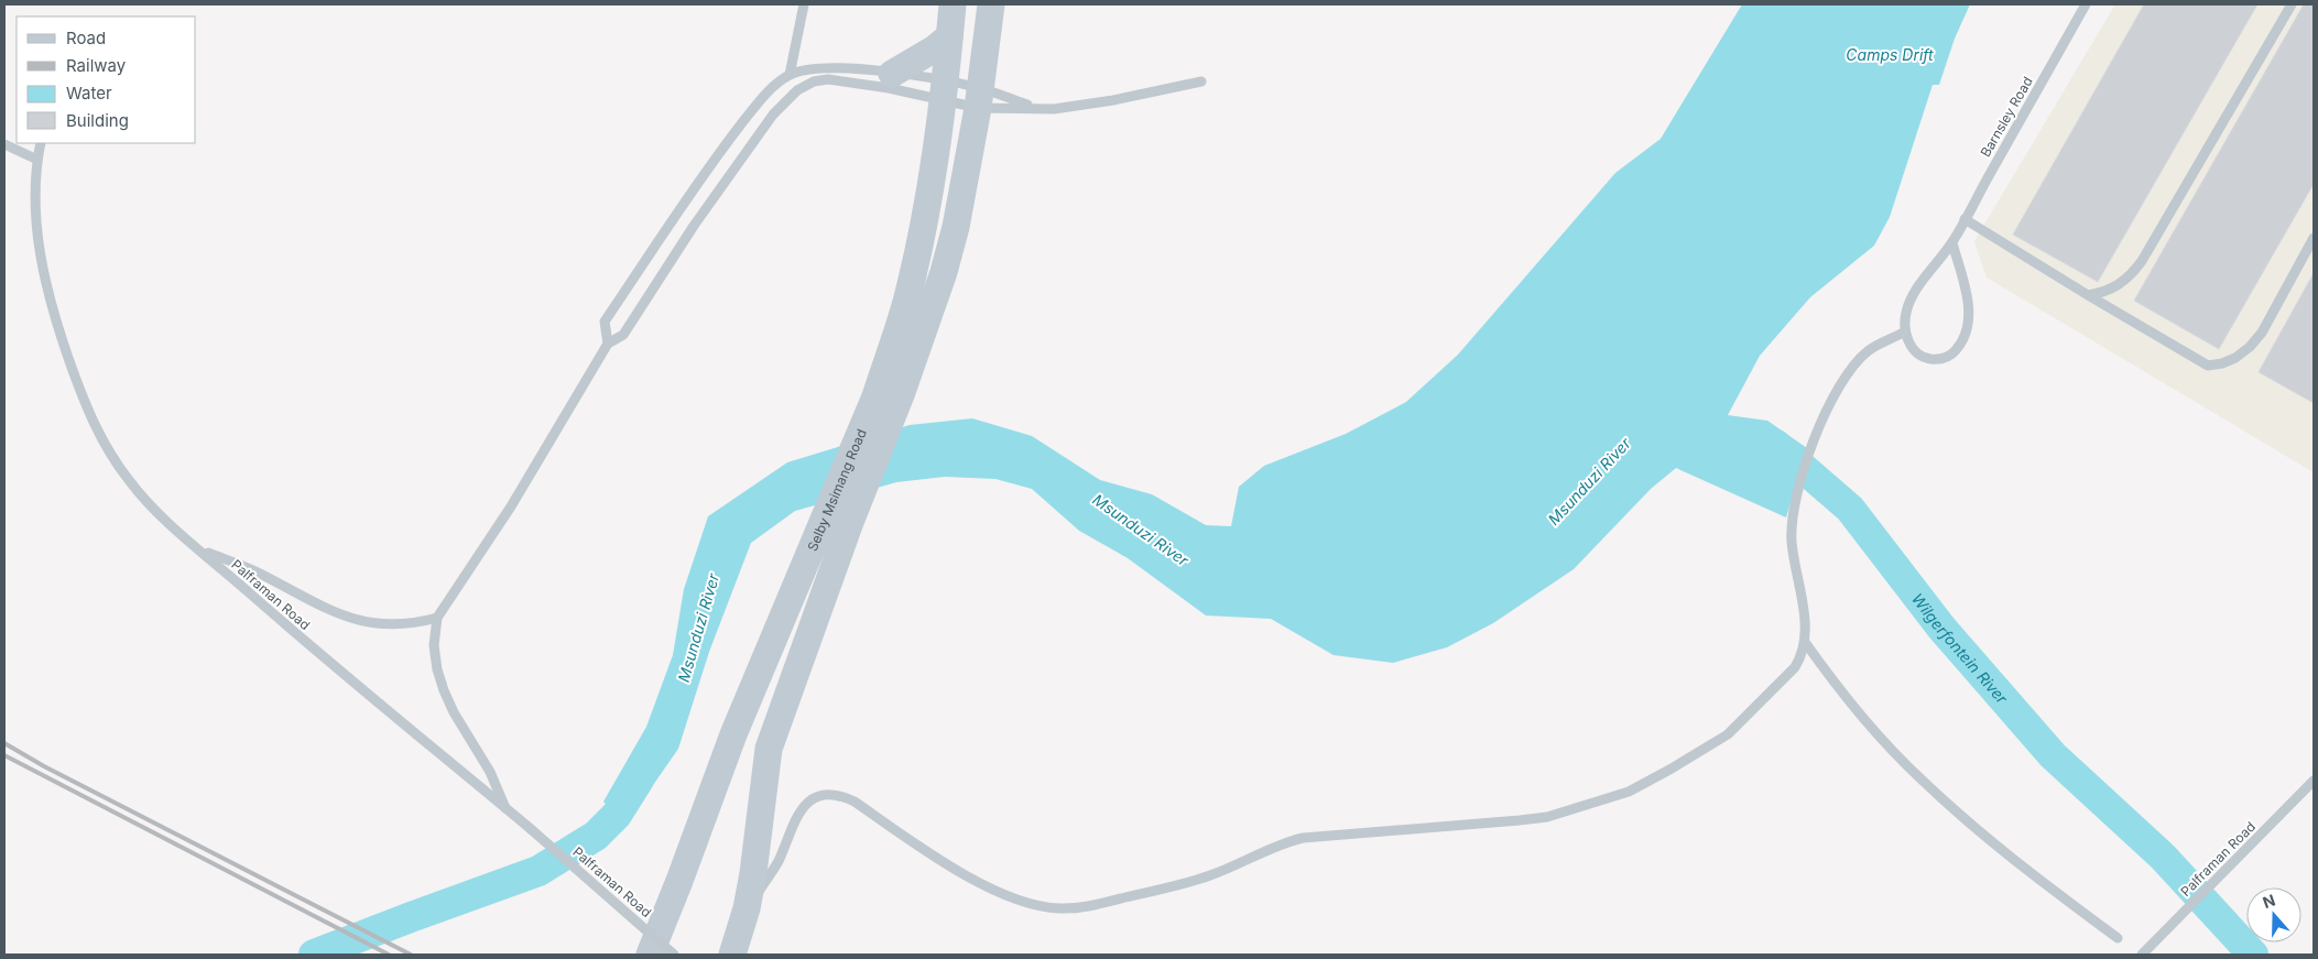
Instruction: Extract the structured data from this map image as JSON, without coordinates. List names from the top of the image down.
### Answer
{
  "streets": {
    "main road": ["Selby Msimang Road"],
    "lane": ["Barnsley Road", "Palframan Road"]
  },
  "water": ["Camps Drift", "Msunduzi River", "Wilgerfontein River"],
  "legend": [
    "Road",
    "Railway",
    "Water",
    "Building"
  ],
  "north": "top"
}
